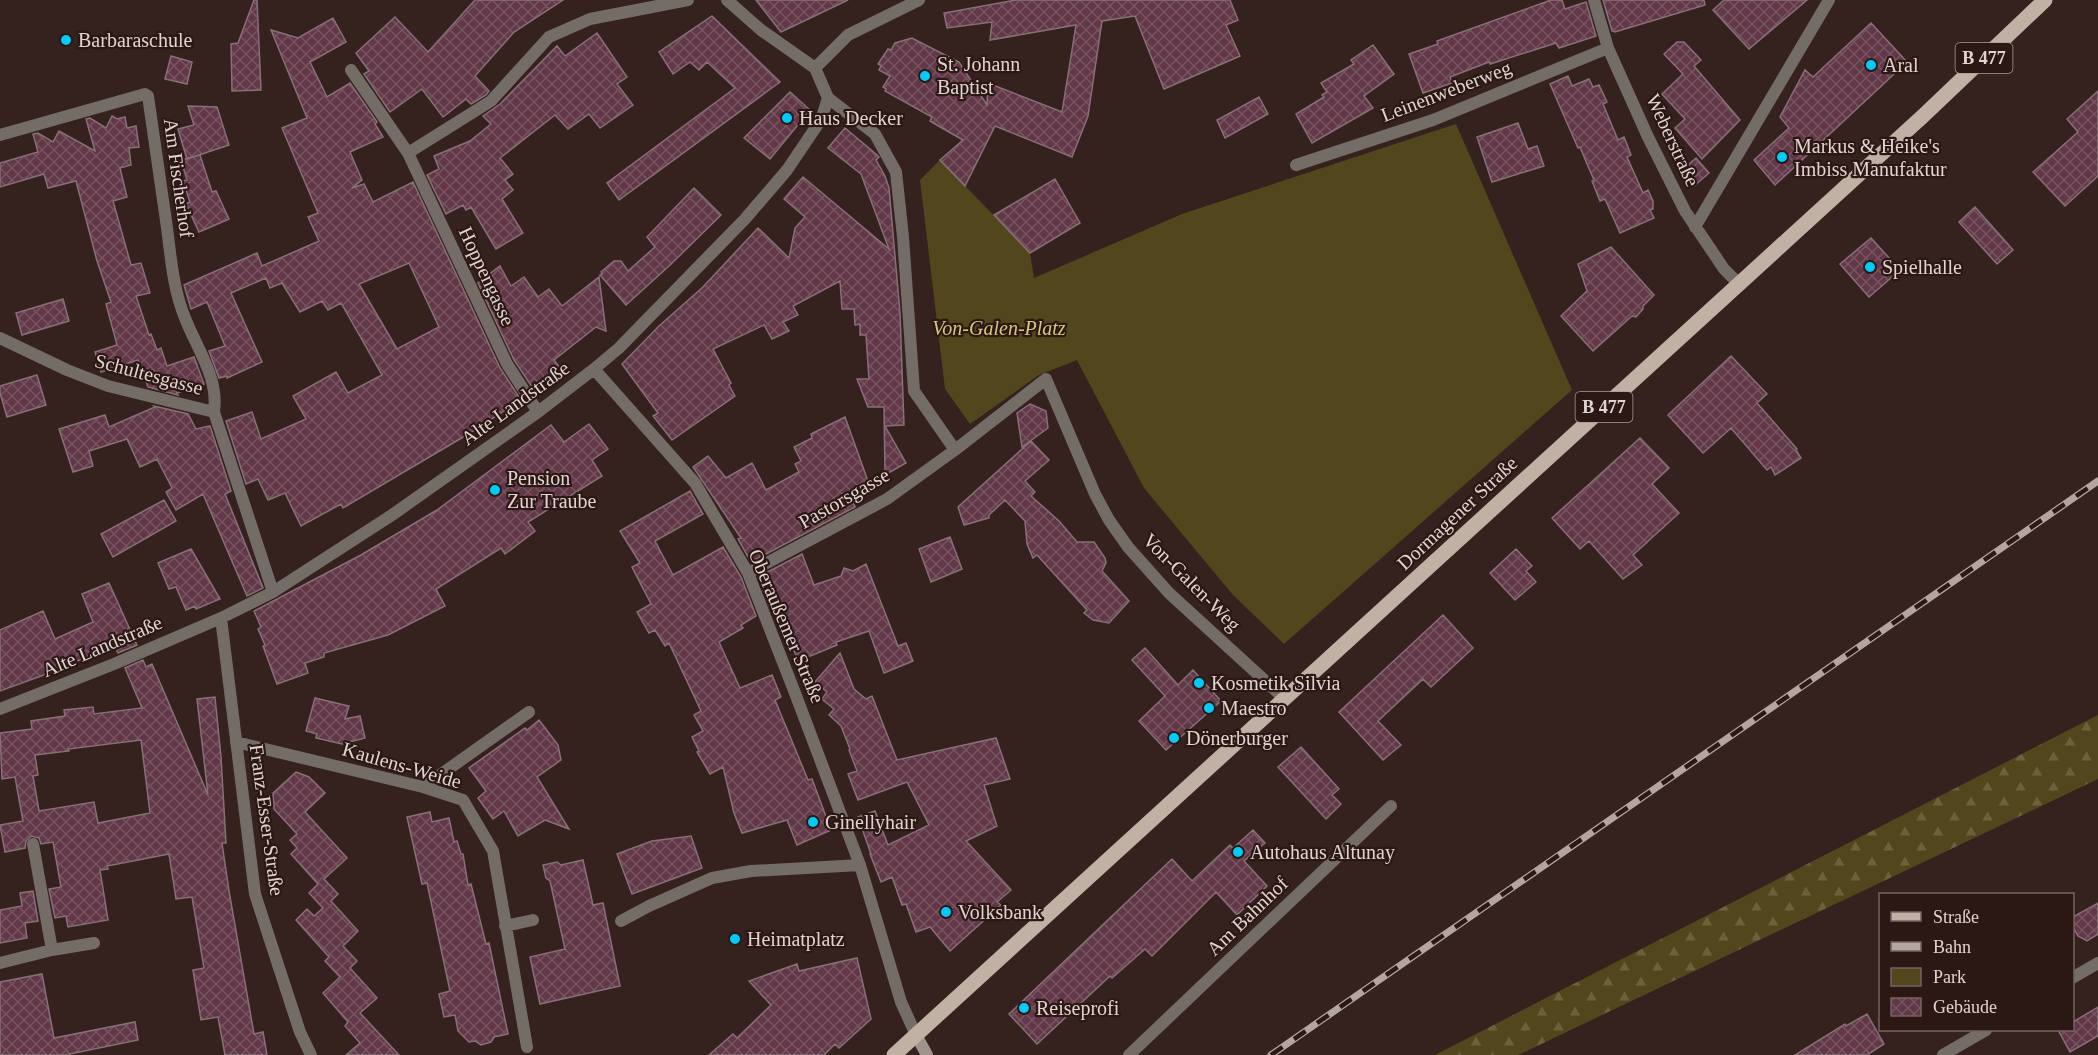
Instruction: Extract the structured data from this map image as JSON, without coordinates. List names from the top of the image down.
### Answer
{
  "streets": {
    "main road": ["B 477", "Dormagener Straße", "Oberaußemer Straße"],
    "street": [
      "Leinenweberweg",
      "Weberstraße",
      "Am Fischerhof",
      "Hoppengasse",
      "Schultesgasse",
      "Alte Landstraße",
      "Pastorsgasse",
      "Von-Galen-Weg",
      "Kaulens-Weide",
      "Franz-Esser-Straße",
      "Am Bahnhof"
    ]
  },
  "crossings": [
    ["Leinenweberweg", "Weberstraße"],
    ["Weberstraße", "Dormagener Straße"],
    ["Am Fischerhof", "Schultesgasse"],
    ["Hoppengasse", "Alte Landstraße"],
    ["Schultesgasse", "Alte Landstraße"],
    ["Alte Landstraße", "Oberaußemer Straße"],
    ["Alte Landstraße", "Franz-Esser-Straße"],
    ["Pastorsgasse", "Von-Galen-Weg"],
    ["Pastorsgasse", "Oberaußemer Straße"],
    ["Dormagener Straße", "Von-Galen-Weg"],
    ["Dormagener Straße", "Oberaußemer Straße"],
    ["Kaulens-Weide", "Franz-Esser-Straße"]
  ],
  "parks": ["Von-Galen-Platz"],
  "places": [
    "Barbaraschule",
    "Aral",
    "St. Johann Baptist",
    "Haus Decker",
    "Markus & Heike's Imbiss Manufaktur",
    "Spielhalle",
    "Pension Zur Traube",
    "Kosmetik Silvia",
    "Maestro",
    "Dönerburger",
    "Ginellyhair",
    "Autohaus Altunay",
    "Volksbank",
    "Heimatplatz",
    "Reiseprofi"
  ],
  "legend": [
    "Straße",
    "Bahn",
    "Park",
    "Gebäude"
  ]
}
